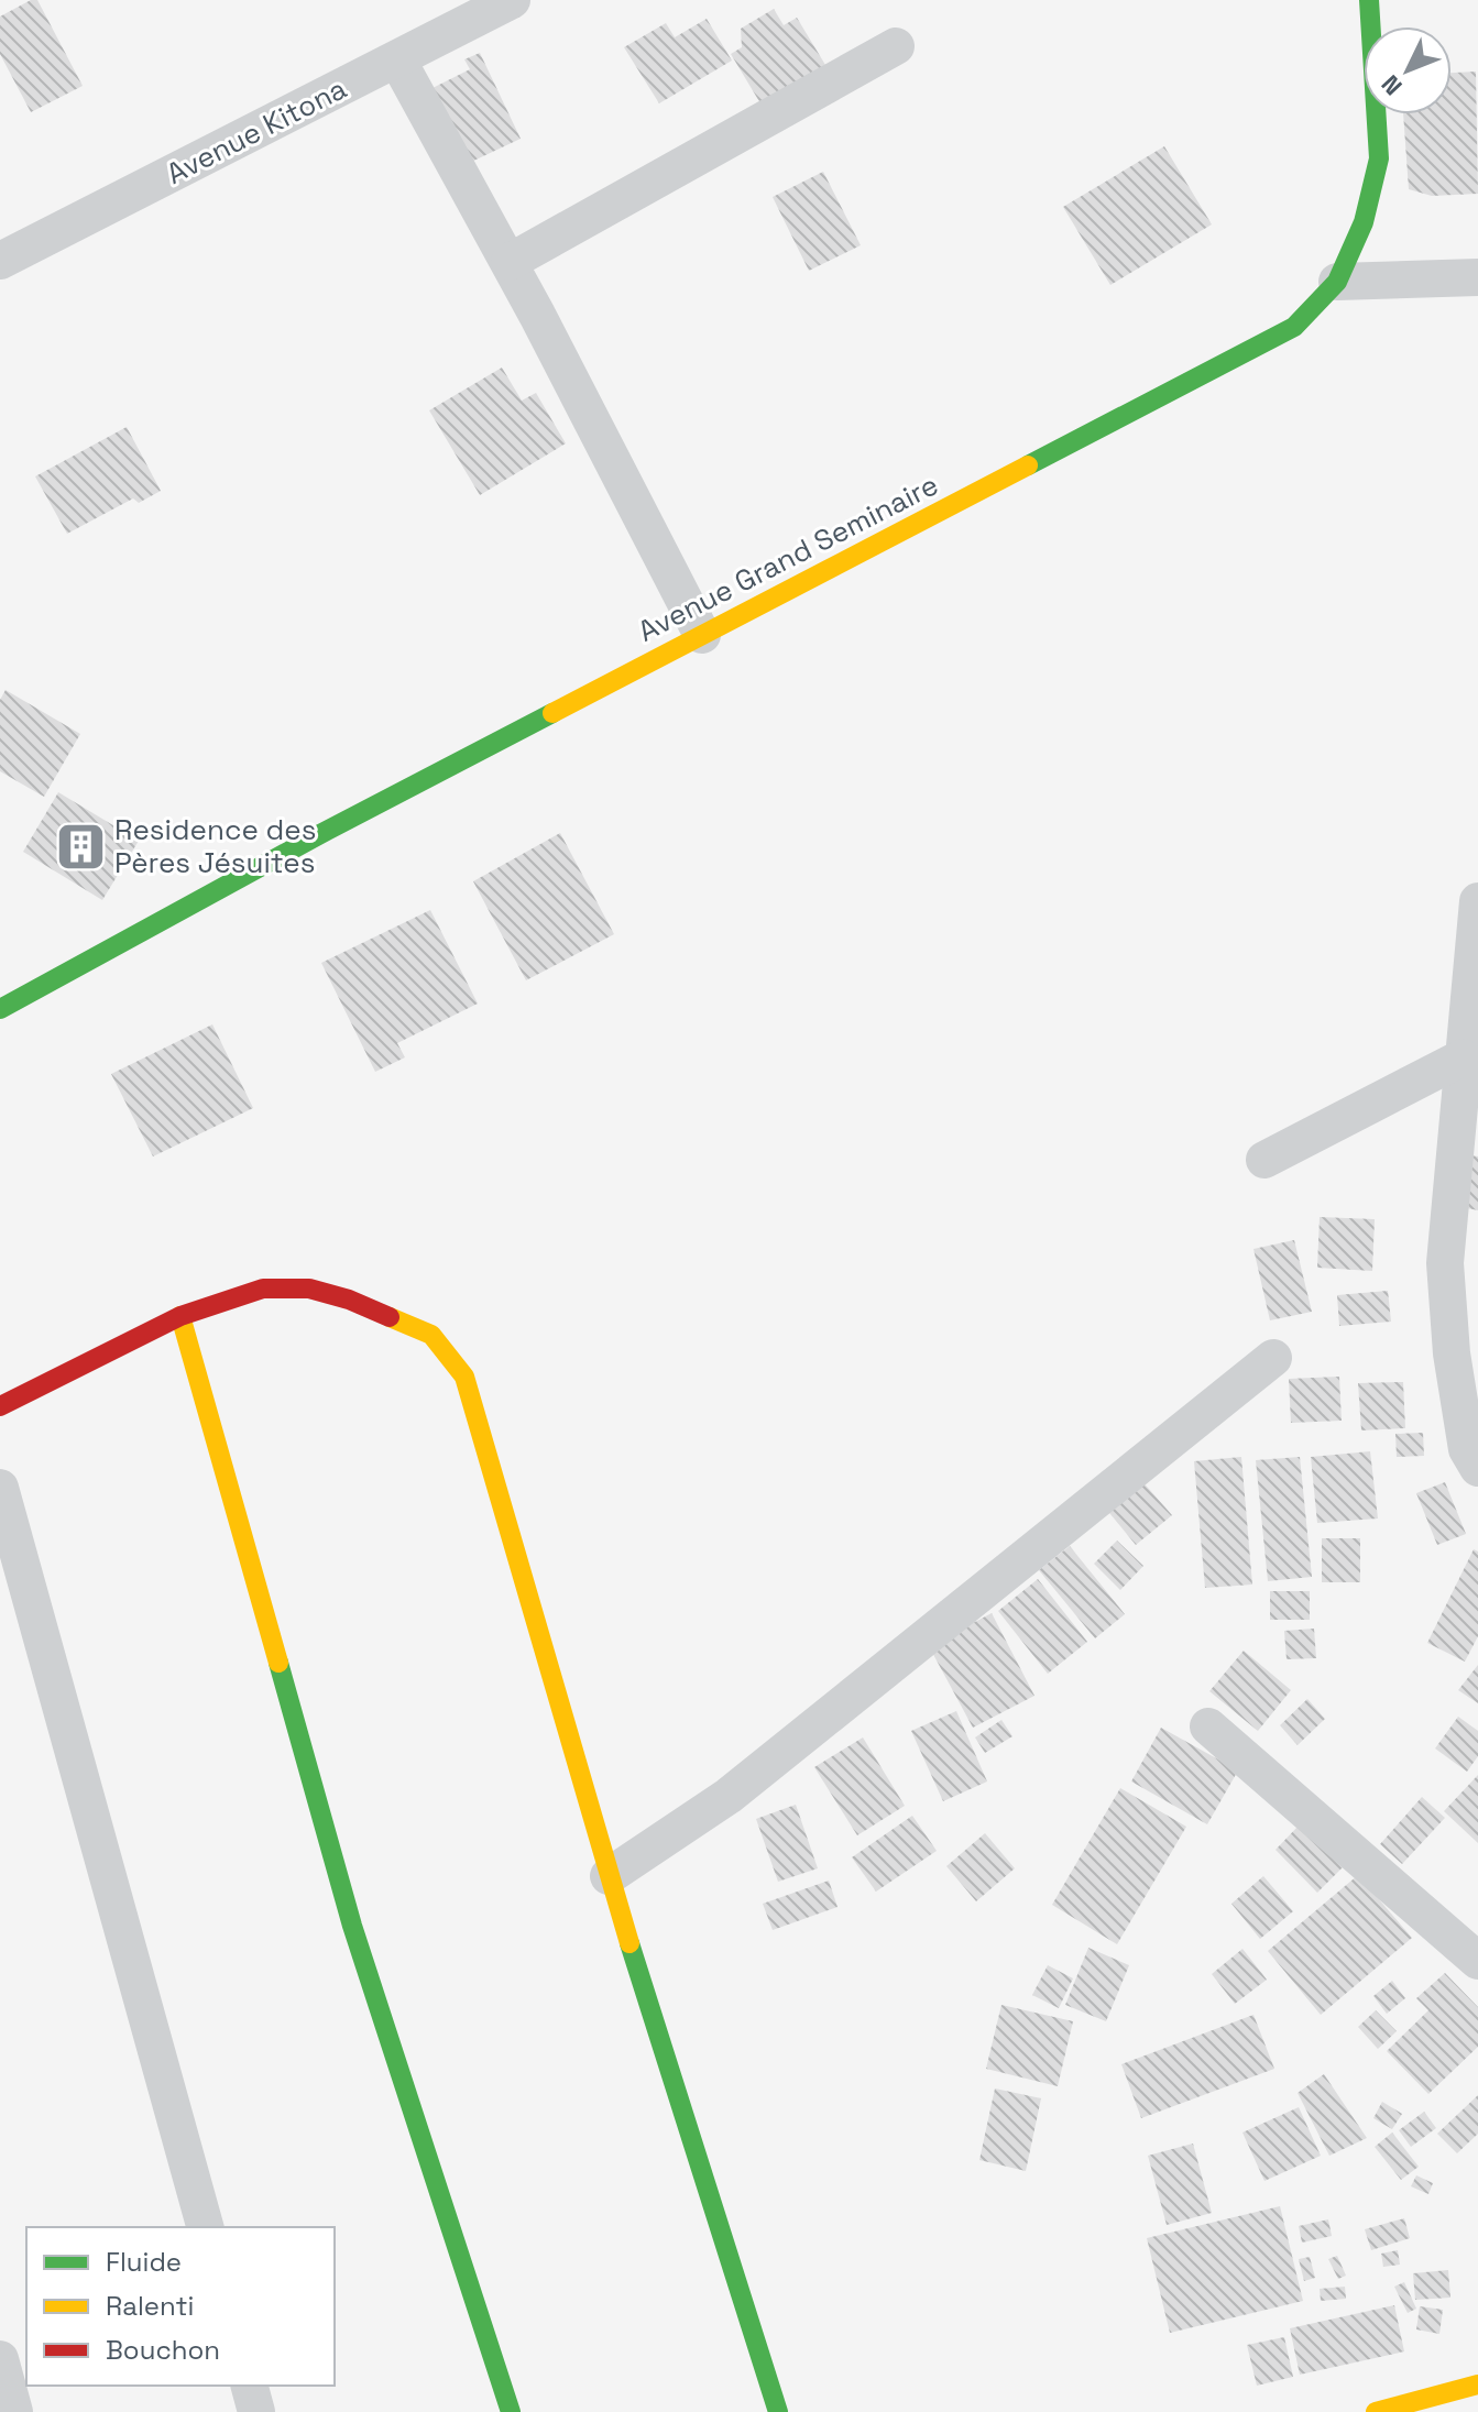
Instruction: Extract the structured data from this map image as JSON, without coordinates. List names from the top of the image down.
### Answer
{
  "streets": {
    "main road": ["Avenue Grand Seminaire"],
    "street": ["Avenue Kitona"]
  },
  "places": {
    "building": ["Residence des Pères Jésuites"]
  },
  "legend": ["Fluide", "Ralenti", "Bouchon"],
  "north": "bottom left"
}
